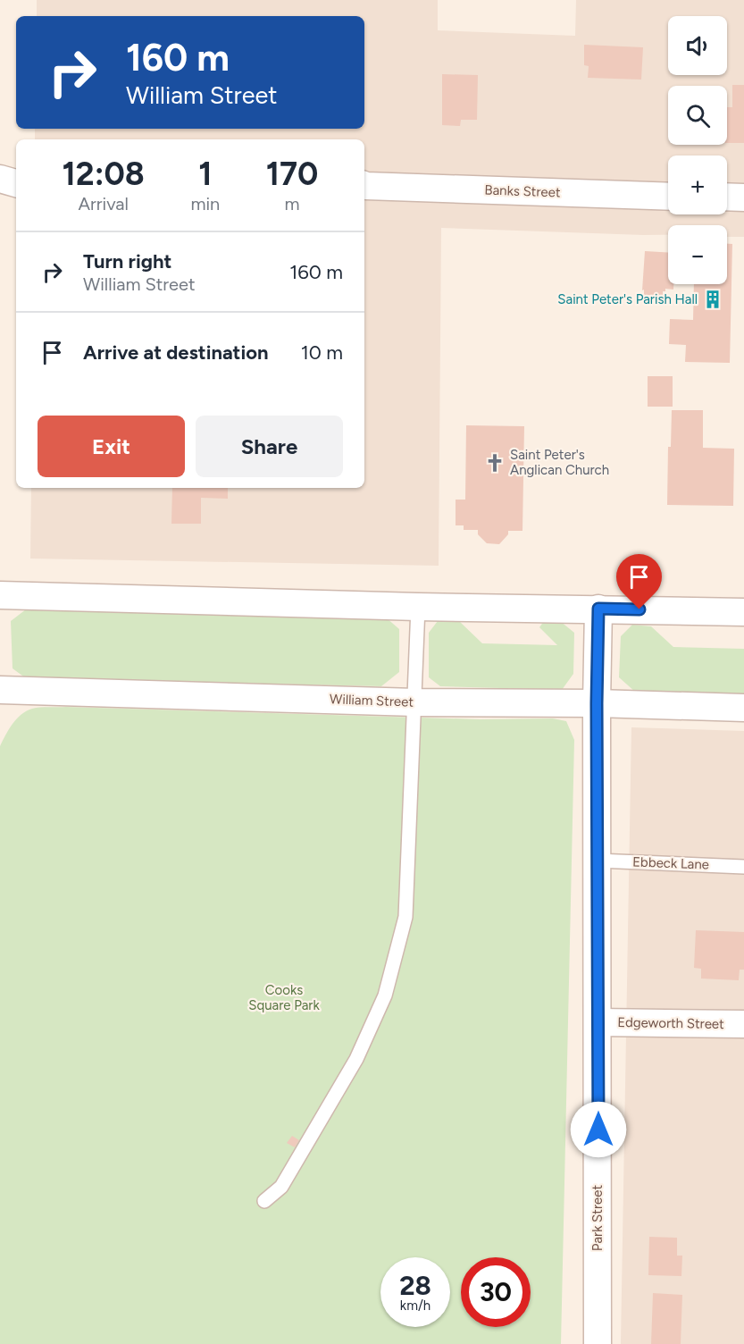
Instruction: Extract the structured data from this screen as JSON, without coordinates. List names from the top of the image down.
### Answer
{
  "streets": {
    "street": [
      "Banks Street",
      "William Street",
      "Edgeworth Street",
      "Park Street"
    ],
    "lane": ["Ebbeck Lane"]
  },
  "crossings": [
    ["William Street", "Park Street"],
    ["Ebbeck Lane", "Park Street"],
    ["Edgeworth Street", "Park Street"]
  ],
  "parks": ["Cooks Square Park"],
  "places": {
    "building": ["Saint Peter's Parish Hall"],
    "church": ["Saint Peter's Anglican Church"]
  },
  "page": {
    "map_buttons": ["+", "−"],
    "turn": ["160 m", "William Street"],
    "eta": [
      "12:08",
      "Arrival",
      "1",
      "min",
      "170",
      "m"
    ],
    "list": [
      {
        "name": "Turn right",
        "note": "William Street",
        "value": "160 m"
      },
      {
        "name": "Arrive at destination",
        "value": "10 m"
      }
    ],
    "buttons": ["Exit", "Share"],
    "speed": "28 km/h",
    "limit": "30"
  }
}
